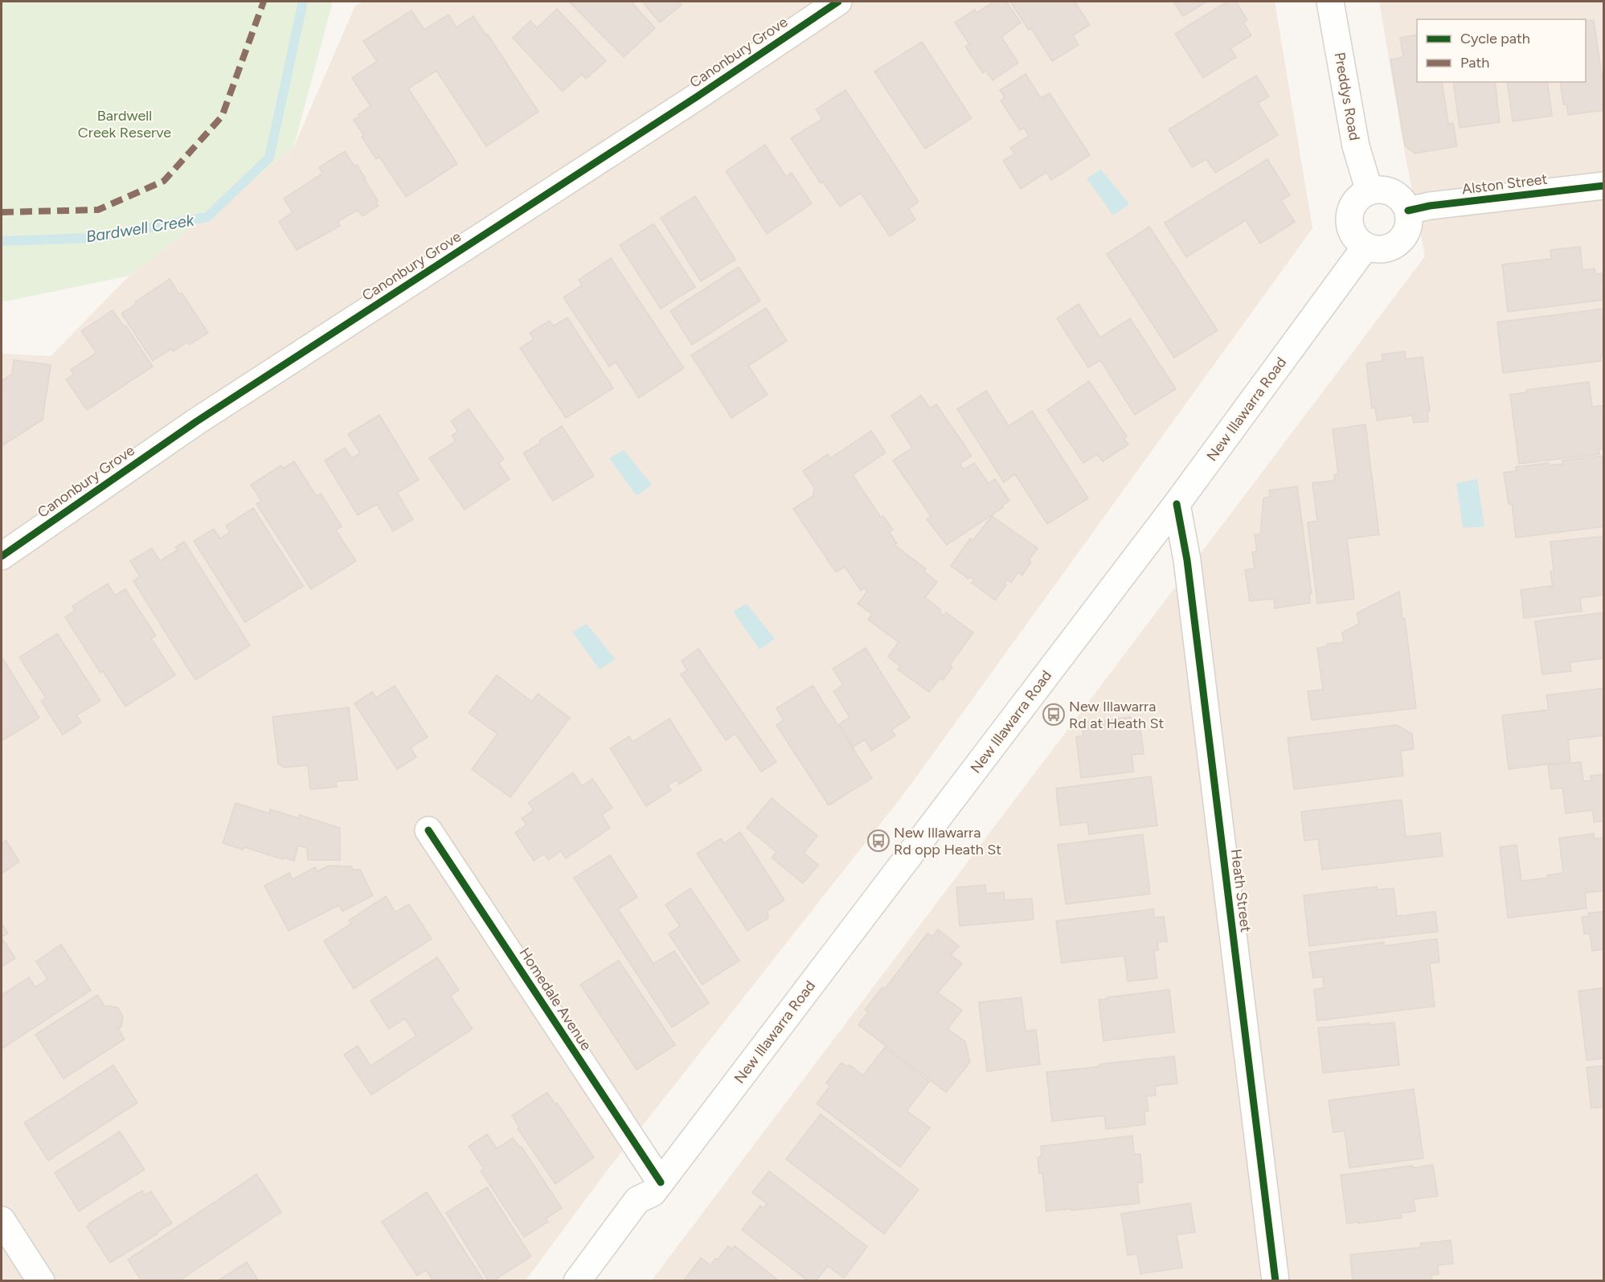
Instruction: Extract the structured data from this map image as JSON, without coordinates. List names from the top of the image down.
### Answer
{
  "streets": {
    "street": [
      "Canonbury Grove",
      "Preddys Road",
      "Alston Street",
      "New Illawarra Road",
      "Heath Street",
      "Homedale Avenue"
    ]
  },
  "crossings": [
    ["Preddys Road", "Alston Street"],
    ["Preddys Road", "New Illawarra Road"],
    ["Alston Street", "New Illawarra Road"],
    ["New Illawarra Road", "Heath Street"],
    ["New Illawarra Road", "Homedale Avenue"]
  ],
  "water": ["Bardwell Creek"],
  "parks": ["Bardwell Creek Reserve"],
  "places": {
    "bus stop": ["New Illawarra Rd at Heath St", "New Illawarra Rd opp Heath St"]
  },
  "legend": ["Cycle path", "Path"]
}
